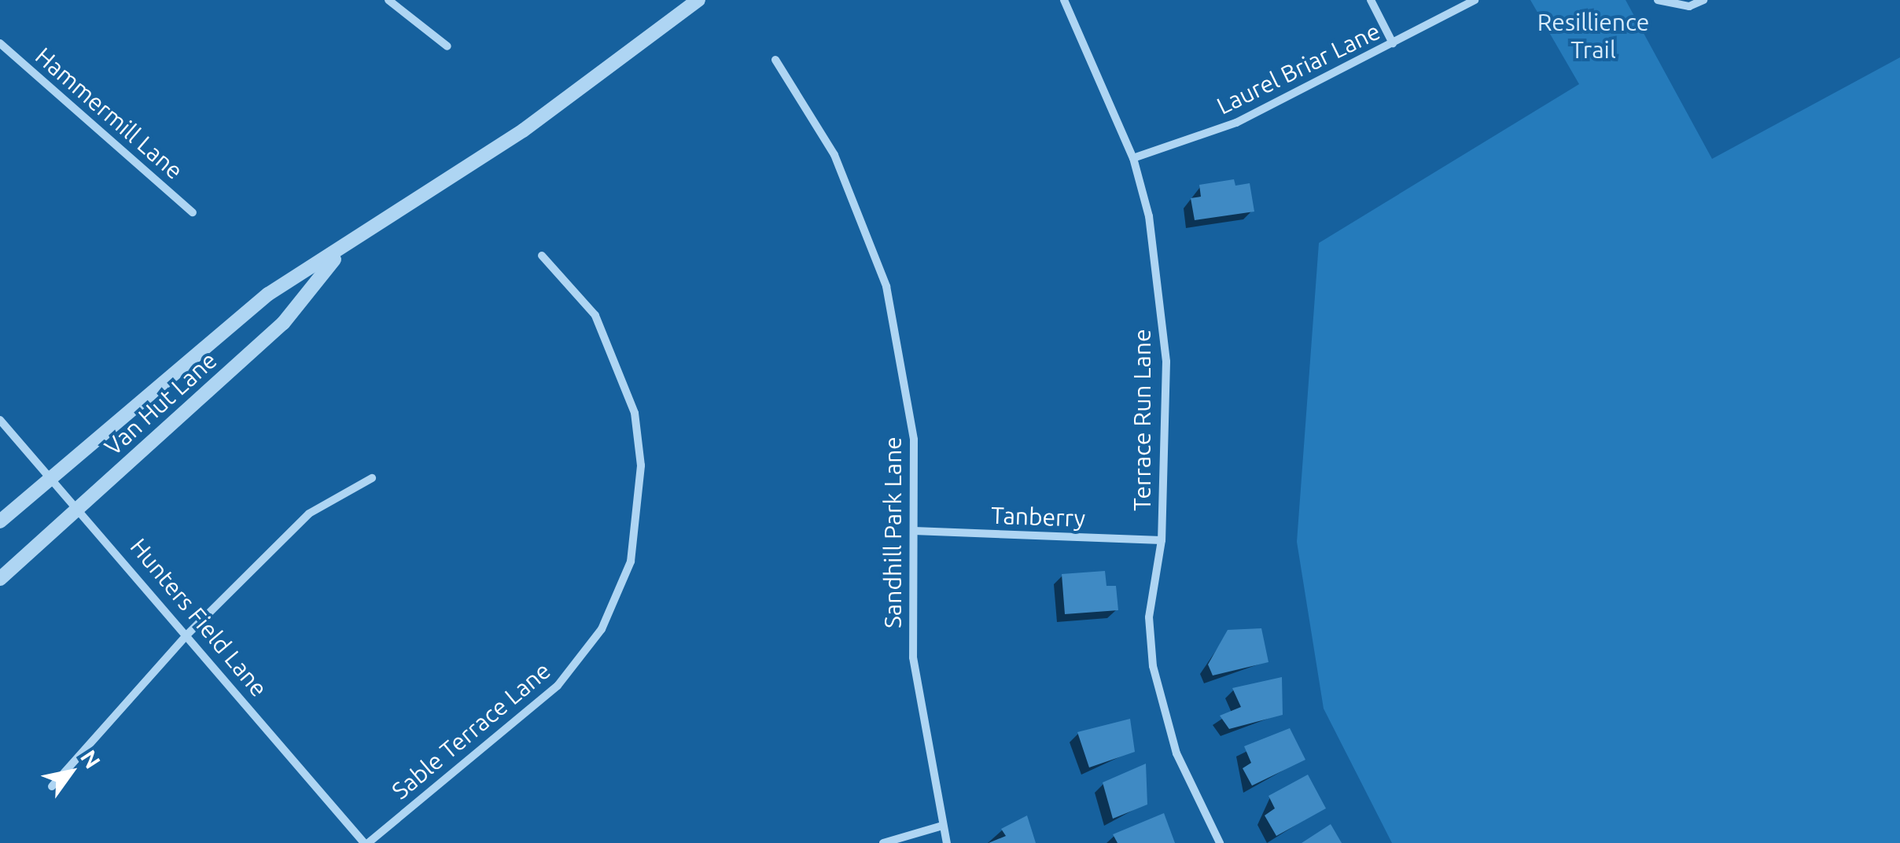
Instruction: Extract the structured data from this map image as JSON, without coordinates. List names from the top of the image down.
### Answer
{
  "streets": {
    "street": [
      "Laurel Briar Lane",
      "Hammermill Lane",
      "Van Hut Lane",
      "Terrace Run Lane",
      "Tanberry",
      "Sandhill Park Lane",
      "Hunters Field Lane",
      "Sable Terrace Lane"
    ]
  },
  "crossings": [
    ["Laurel Briar Lane", "Terrace Run Lane"],
    ["Van Hut Lane", "Hunters Field Lane"],
    ["Terrace Run Lane", "Tanberry"],
    ["Tanberry", "Sandhill Park Lane"],
    ["Hunters Field Lane", "Sable Terrace Lane"]
  ],
  "parks": ["Resillience Trail"],
  "north": "top right"
}
